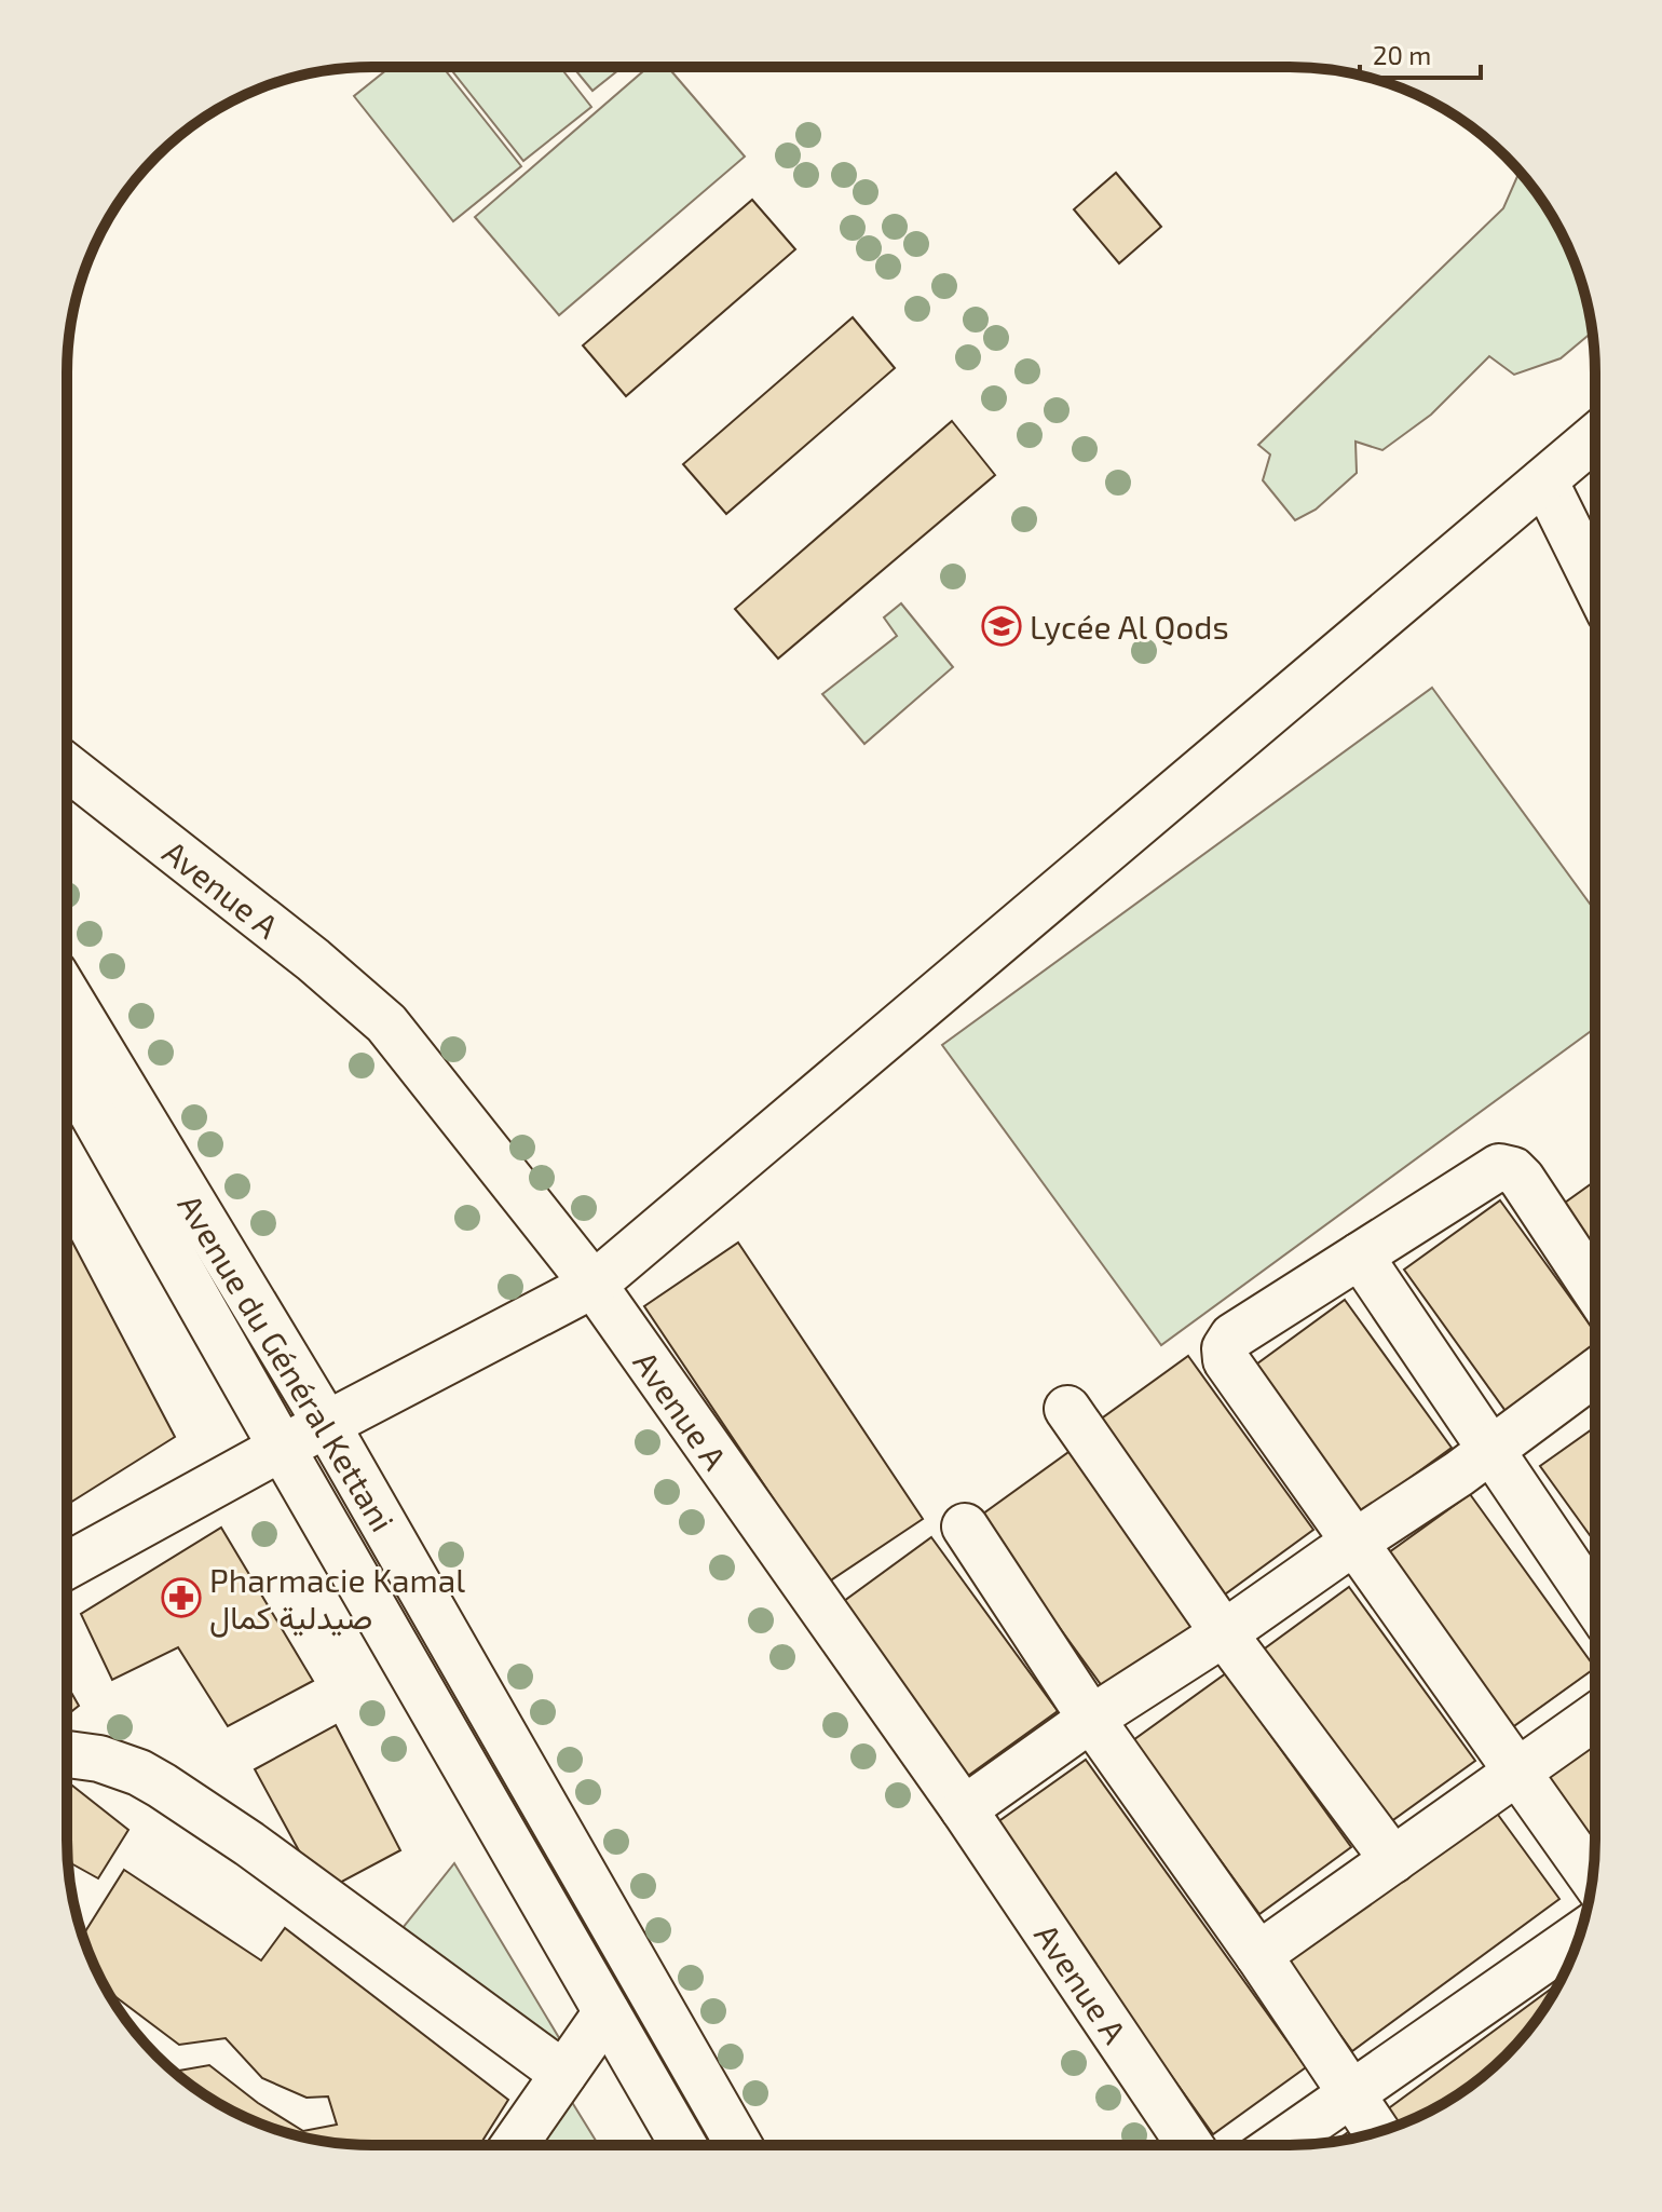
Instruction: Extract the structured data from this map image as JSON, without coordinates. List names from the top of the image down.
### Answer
{
  "streets": {
    "street": ["Avenue A", "Avenue du Général Kettani"]
  },
  "places": {
    "school or university": ["Lycée Al Qods"],
    "pharmacy": ["Pharmacie Kamal صيدلية كمال"]
  },
  "scale_bar": "20 m"
}
